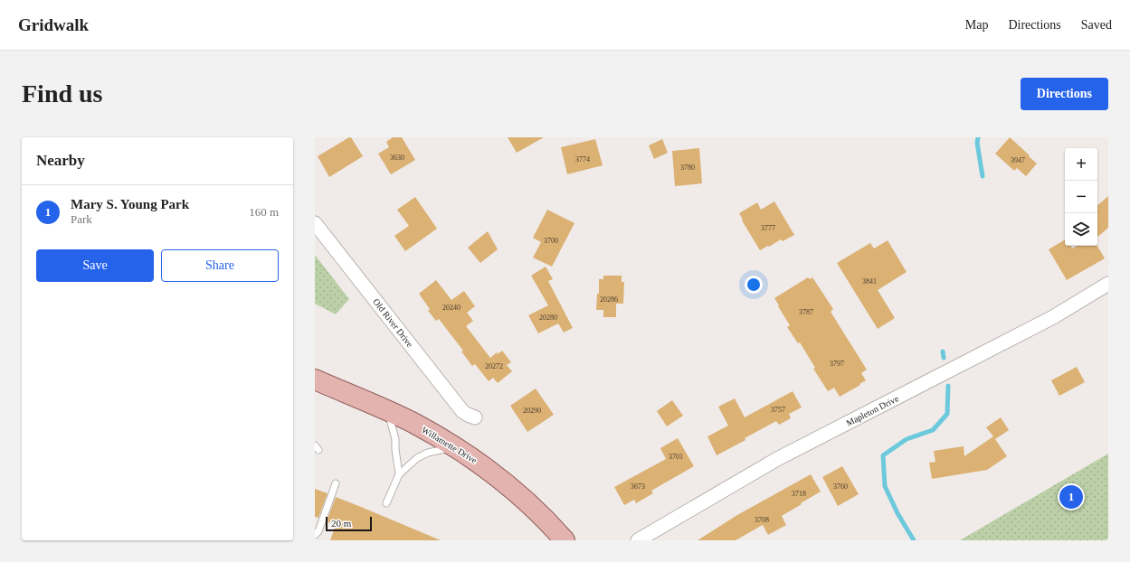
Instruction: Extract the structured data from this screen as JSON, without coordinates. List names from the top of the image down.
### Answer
{
  "streets": {
    "main road": ["Willamette Drive"],
    "street": ["Old River Drive", "Mapleton Drive"]
  },
  "house_numbers": [
    "3630",
    "3774",
    "3947",
    "3780",
    "3777",
    "3700",
    "3841",
    "20286",
    "20240",
    "3787",
    "20280",
    "3797",
    "20272",
    "3757",
    "20290",
    "3701",
    "3673",
    "3760",
    "3718",
    "3708"
  ],
  "scale_bar": "20 m",
  "page": {
    "header": "Gridwalk",
    "nav": ["Map", "Directions", "Saved"],
    "buttons": [
      "Directions",
      ["Save", "Share"]
    ],
    "title": "Find us",
    "heading": "Nearby",
    "map_buttons": ["+", "−"],
    "list": [
      {
        "mark": "1",
        "name": "Mary S. Young Park",
        "note": "Park",
        "value": "160 m"
      }
    ],
    "pins": "1",
    "scale": "20 m"
  }
}
